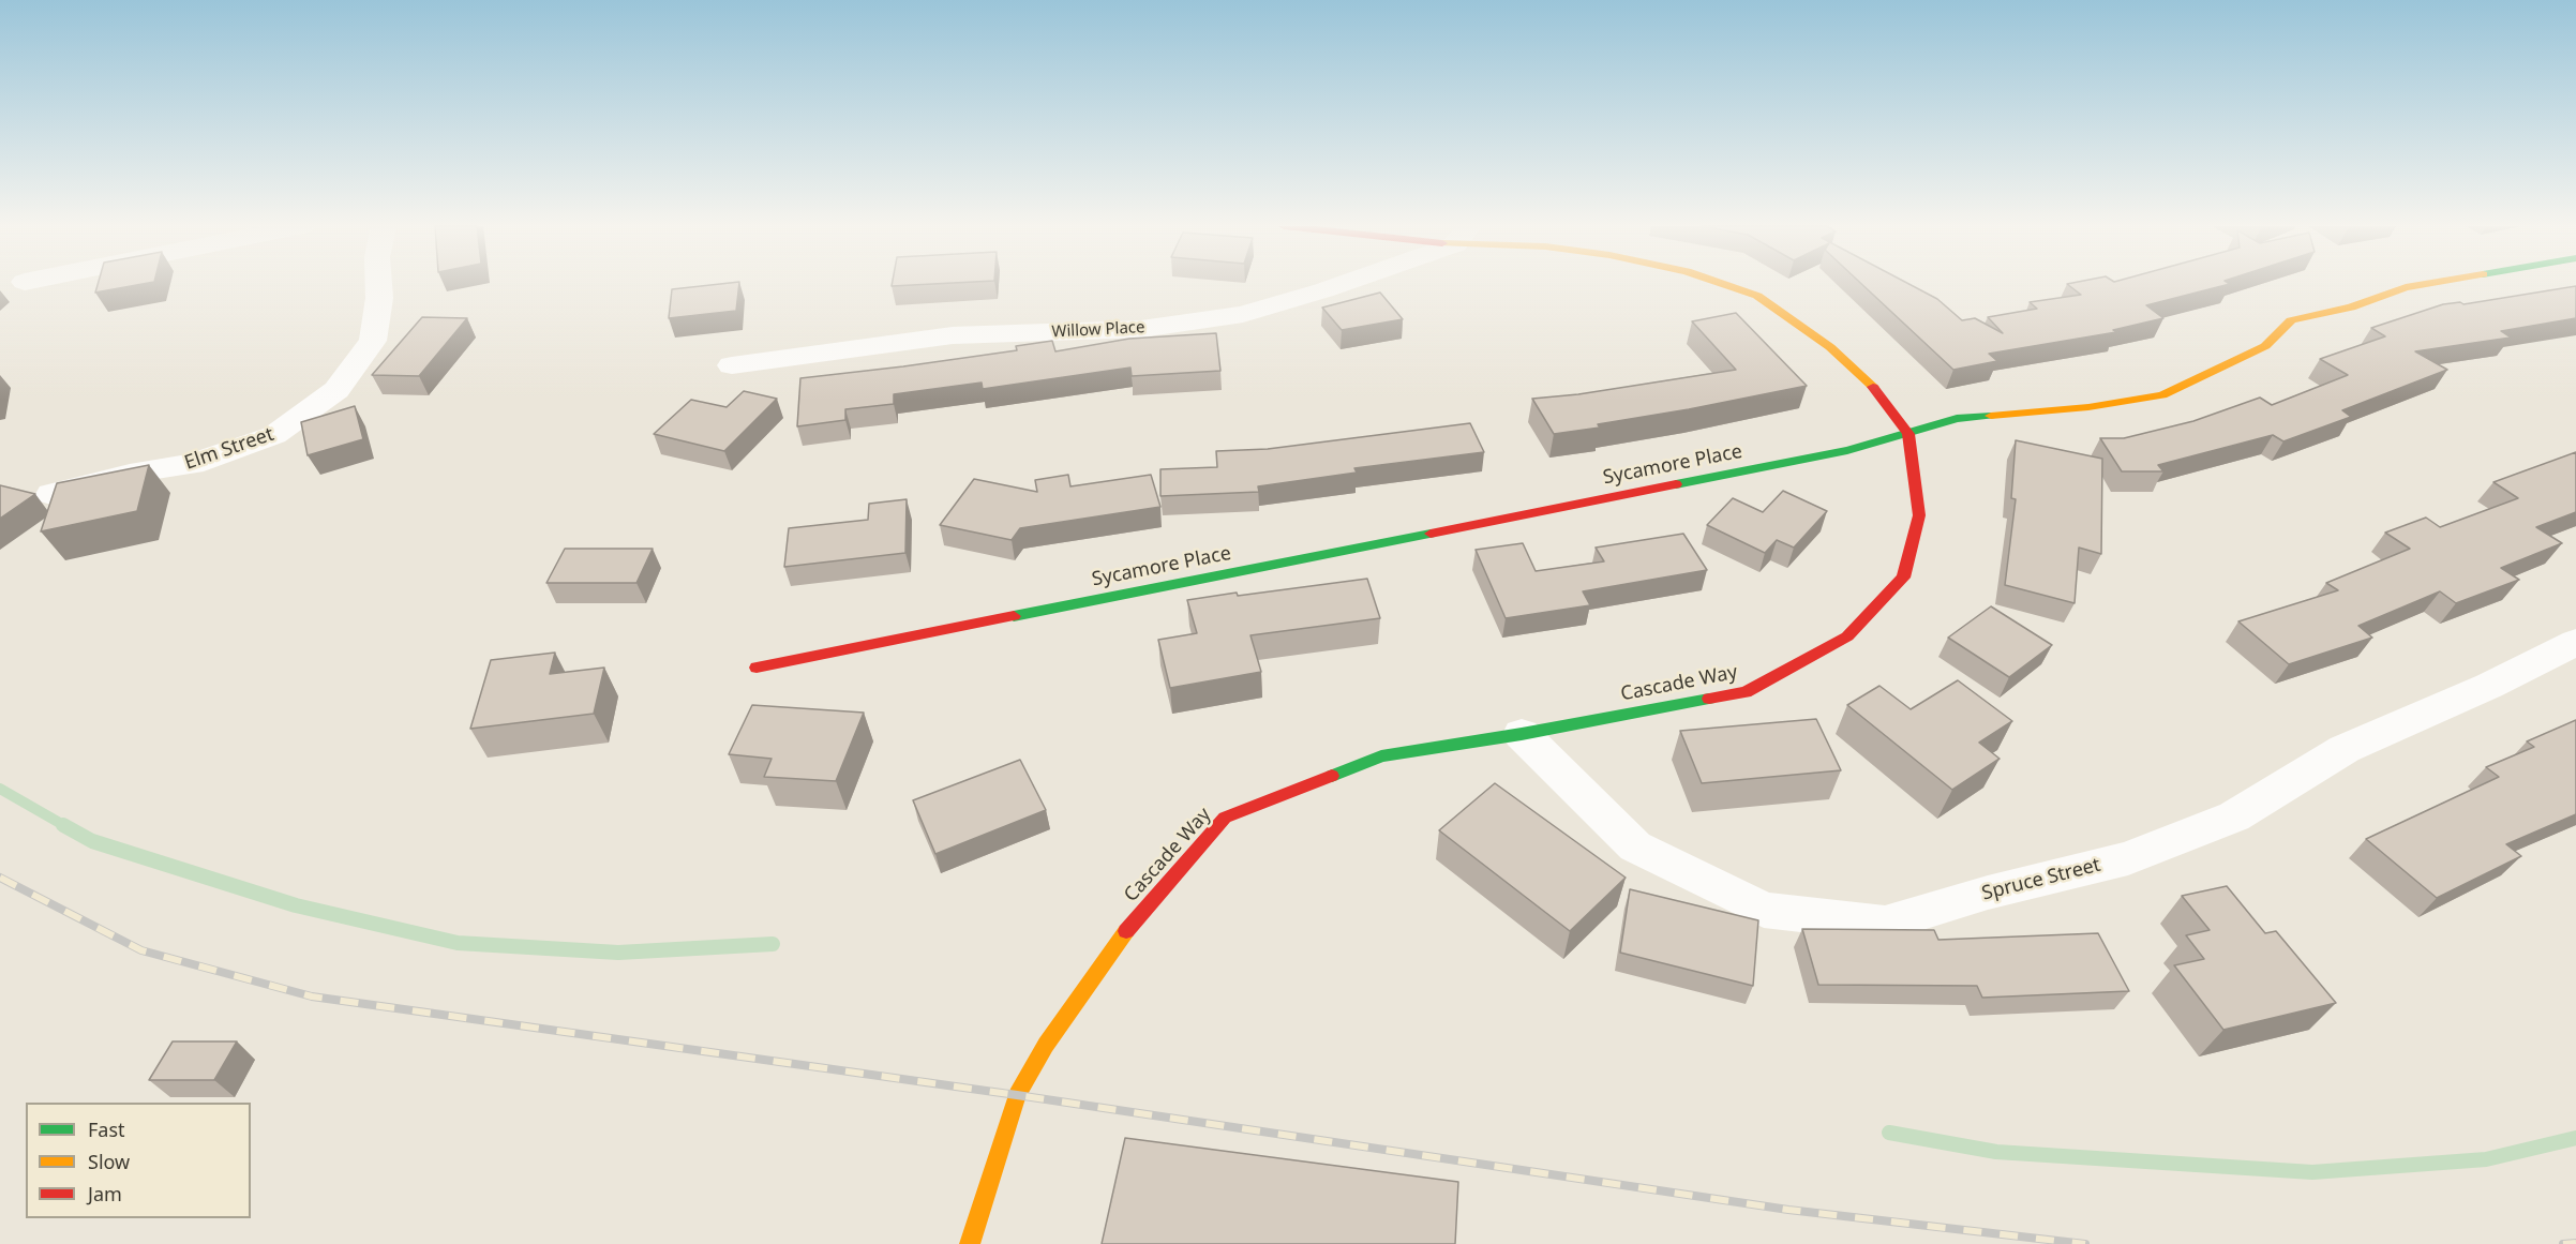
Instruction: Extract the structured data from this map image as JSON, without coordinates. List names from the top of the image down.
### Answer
{
  "streets": {
    "street": [
      "Willow Place",
      "Elm Street",
      "Sycamore Place",
      "Cascade Way",
      "Spruce Street"
    ]
  },
  "crossings": [
    ["Sycamore Place", "Cascade Way"],
    ["Cascade Way", "Spruce Street"]
  ],
  "legend": ["Fast", "Slow", "Jam"]
}
